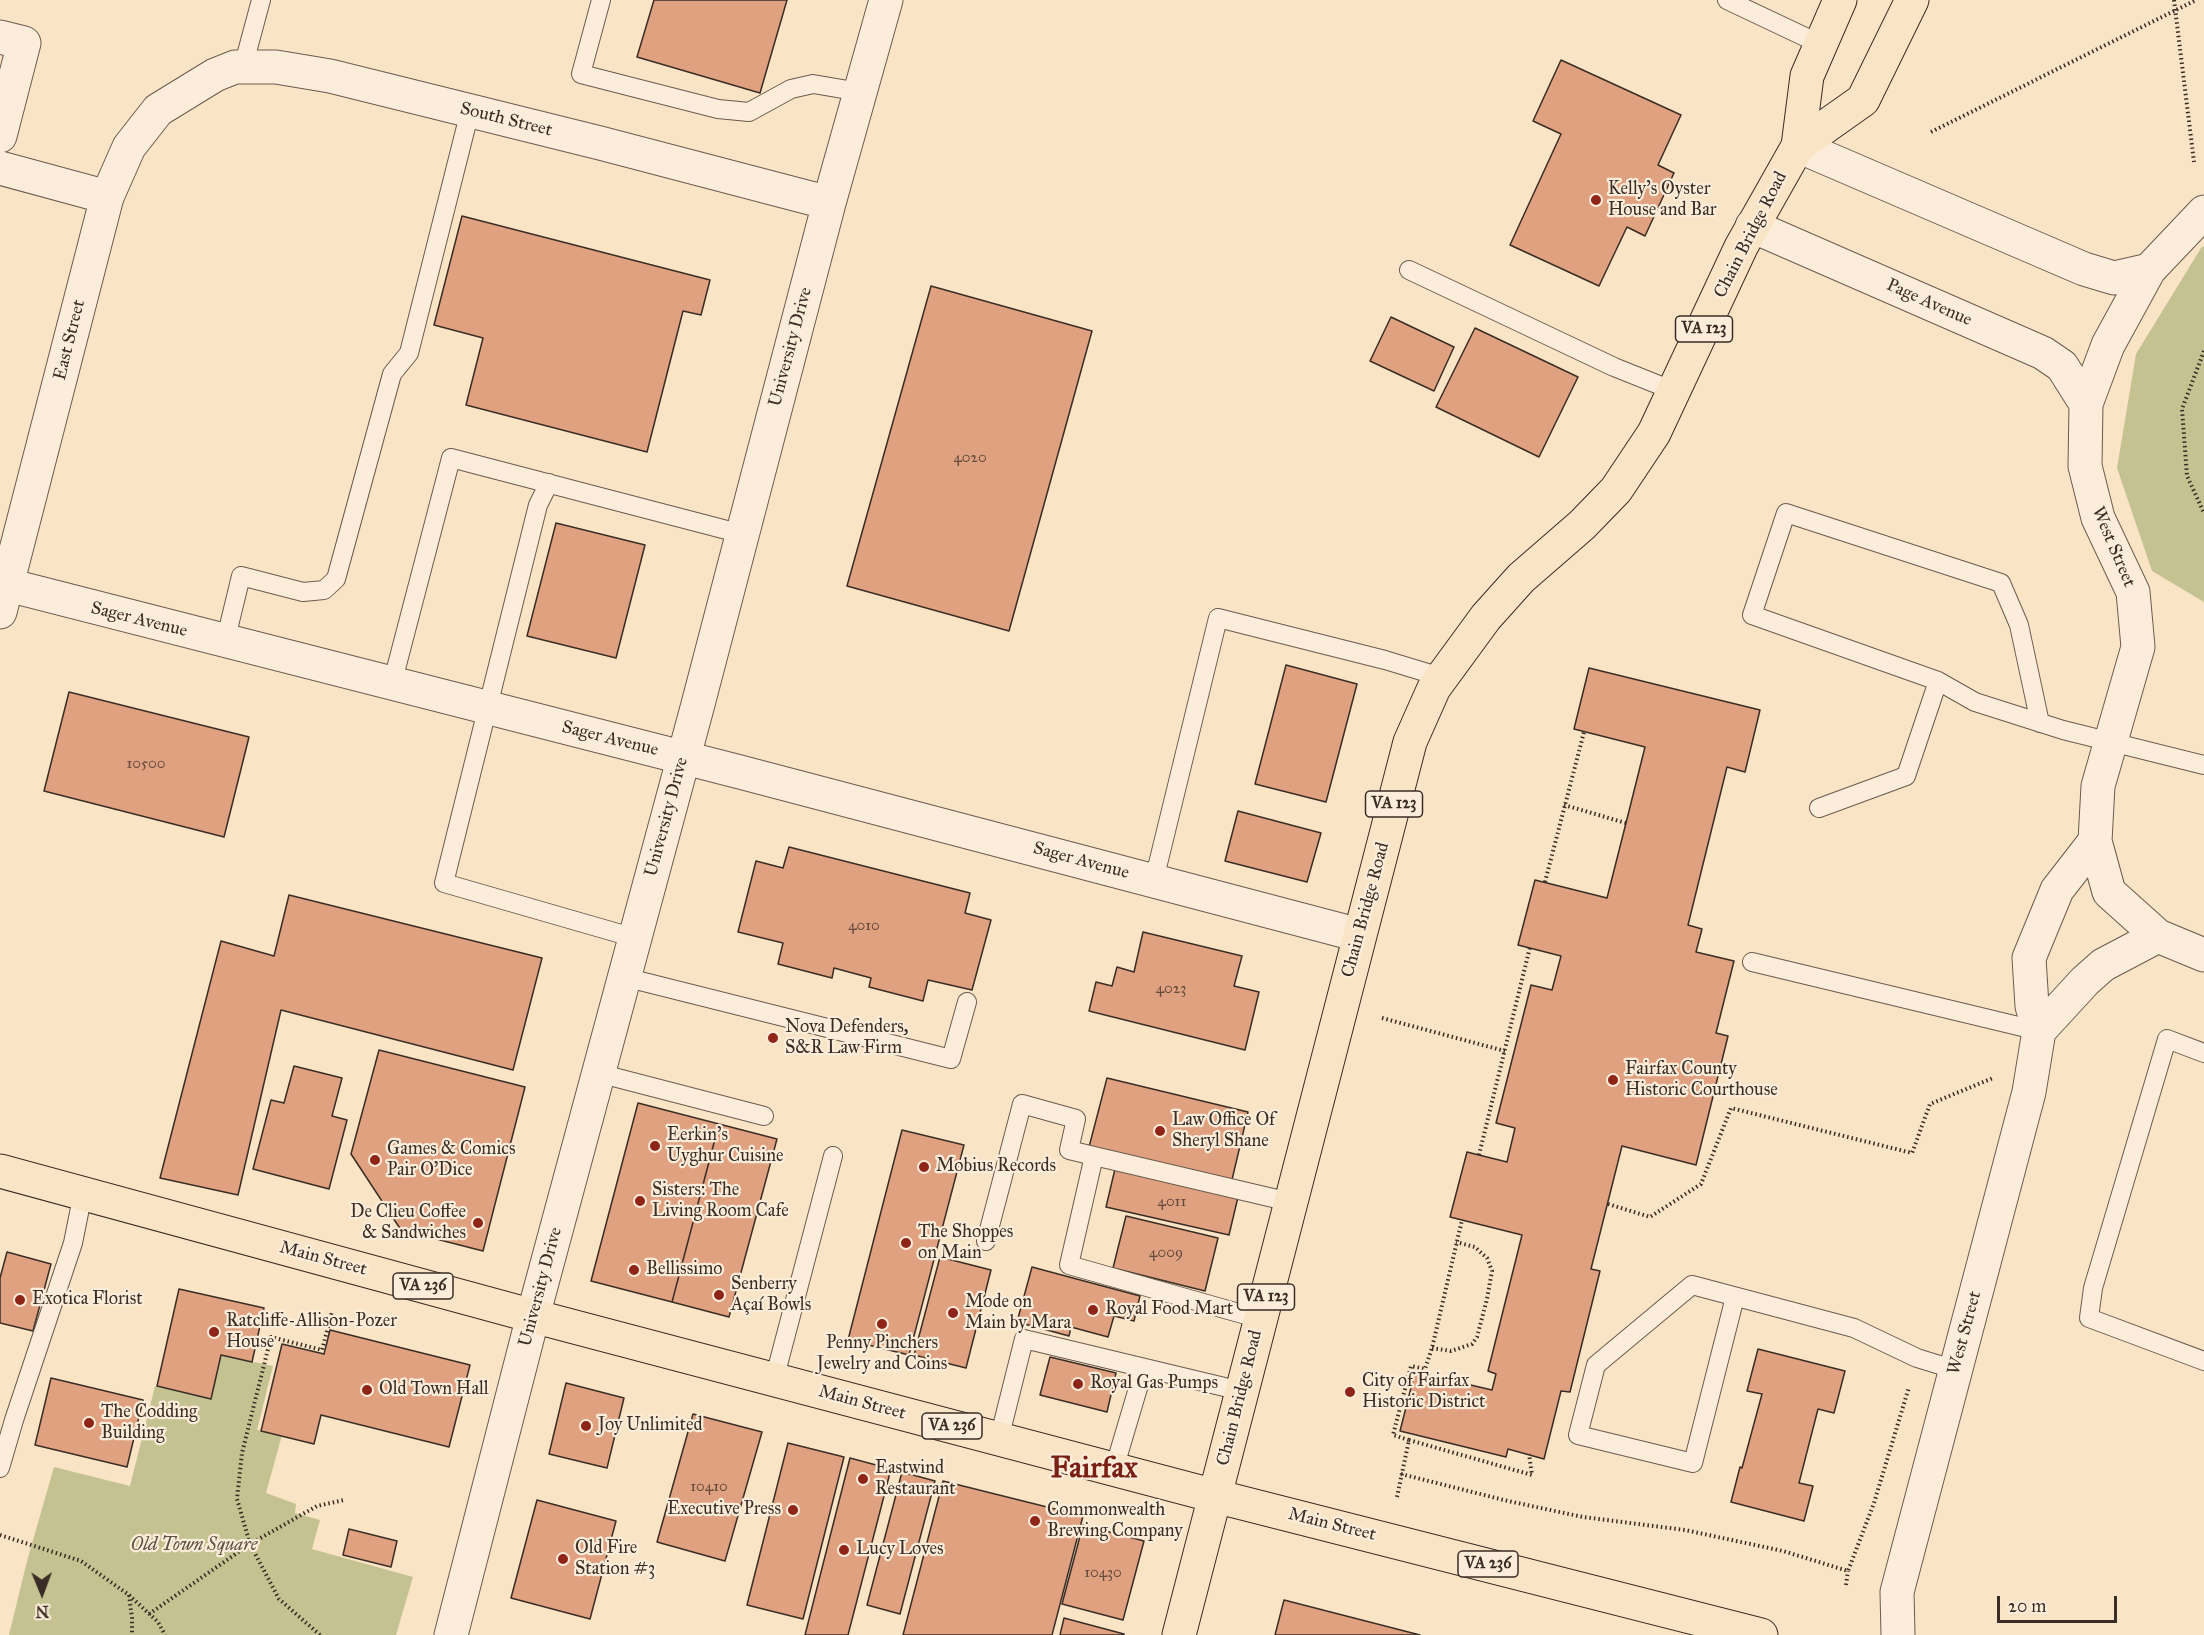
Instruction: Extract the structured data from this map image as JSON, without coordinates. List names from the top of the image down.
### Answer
{
  "streets": {
    "main road": [
      "Chain Bridge Road",
      "VA 123",
      "Main Street",
      "VA 236"
    ],
    "street": [
      "South Street",
      "Page Avenue",
      "East Street",
      "University Drive",
      "West Street",
      "Sager Avenue"
    ]
  },
  "crossings": [
    ["South Street", "East Street"],
    ["South Street", "University Drive"],
    ["Chain Bridge Road", "Page Avenue"],
    ["Chain Bridge Road", "Sager Avenue"],
    ["Chain Bridge Road", "Main Street"],
    ["Page Avenue", "West Street"],
    ["East Street", "Sager Avenue"],
    ["University Drive", "Sager Avenue"],
    ["University Drive", "Main Street"]
  ],
  "districts": ["Fairfax"],
  "parks": ["Old Town Square"],
  "places": [
    "Kelly's Oyster House and Bar",
    "Nova Defenders, S&R Law Firm",
    "Fairfax County Historic Courthouse",
    "Law Office Of Sheryl Shane",
    "Eerkin's Uyghur Cuisine",
    "Games & Comics Pair O’Dice",
    "Mobius Records",
    "Sisters: The Living Room Cafe",
    "De Clieu Coffee & Sandwiches",
    "The Shoppes on Main",
    "Bellissimo",
    "Senberry Açaí Bowls",
    "Exotica Florist",
    "Royal Food Mart",
    "Mode on Main by Mara",
    "Penny Pinchers Jewelry and Coins",
    "Ratcliffe-Allison-Pozer House",
    "Royal Gas Pumps",
    "Old Town Hall",
    "City of Fairfax Historic District",
    "The Codding Building",
    "Joy Unlimited",
    "Eastwind Restaurant",
    "Executive Press",
    "Commonwealth Brewing Company",
    "Lucy Loves",
    "Old Fire Station #3"
  ],
  "house_numbers": [
    "4020",
    "10500",
    "4010",
    "4023",
    "4011",
    "4009",
    "10410",
    "10430"
  ],
  "scale_bar": "20 m",
  "north": "bottom"
}
